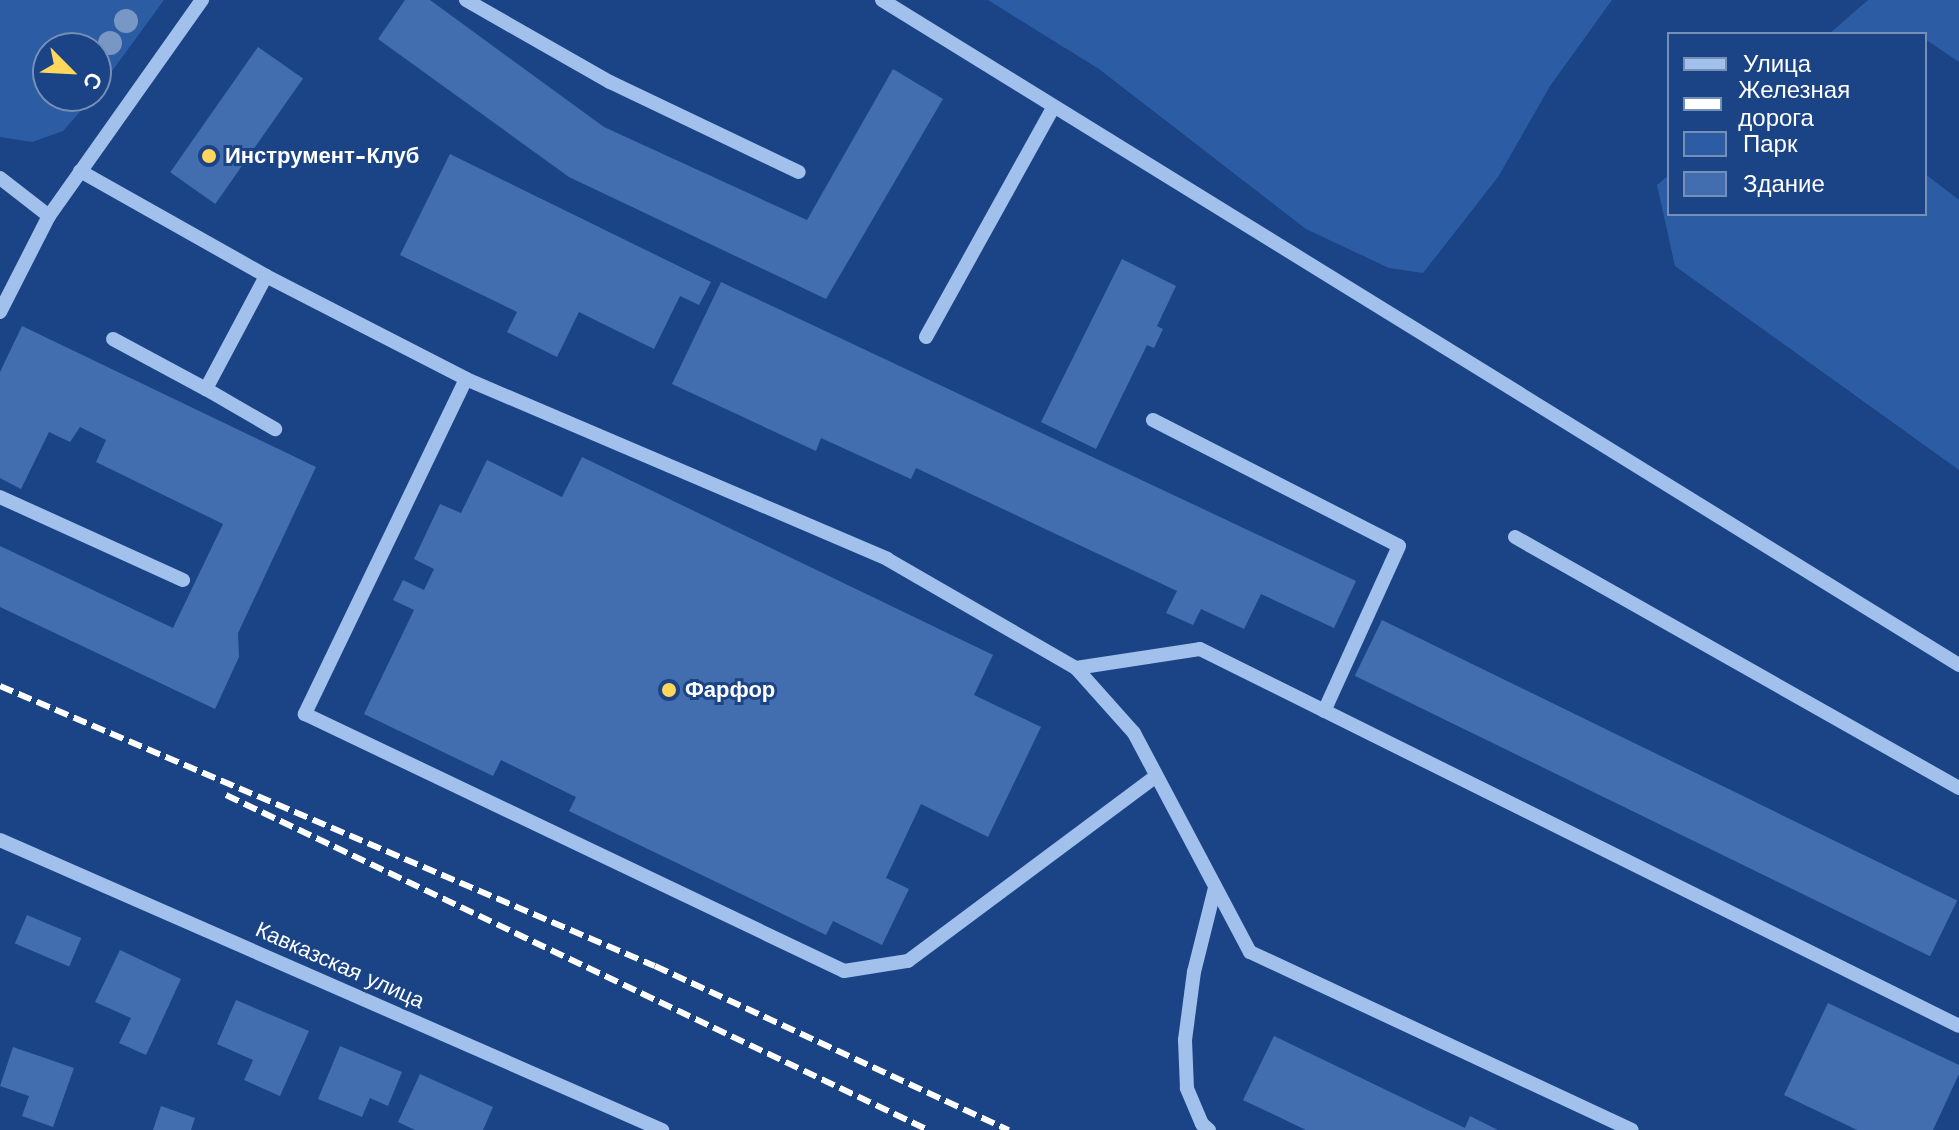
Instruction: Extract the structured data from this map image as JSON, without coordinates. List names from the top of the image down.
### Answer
{
  "streets": {
    "street": ["Кавказская улица"]
  },
  "places": ["Инструмент-Клуб", "Фарфор"],
  "legend": [
    "Улица",
    "Железная дорога",
    "Парк",
    "Здание"
  ],
  "north": "bottom right"
}
